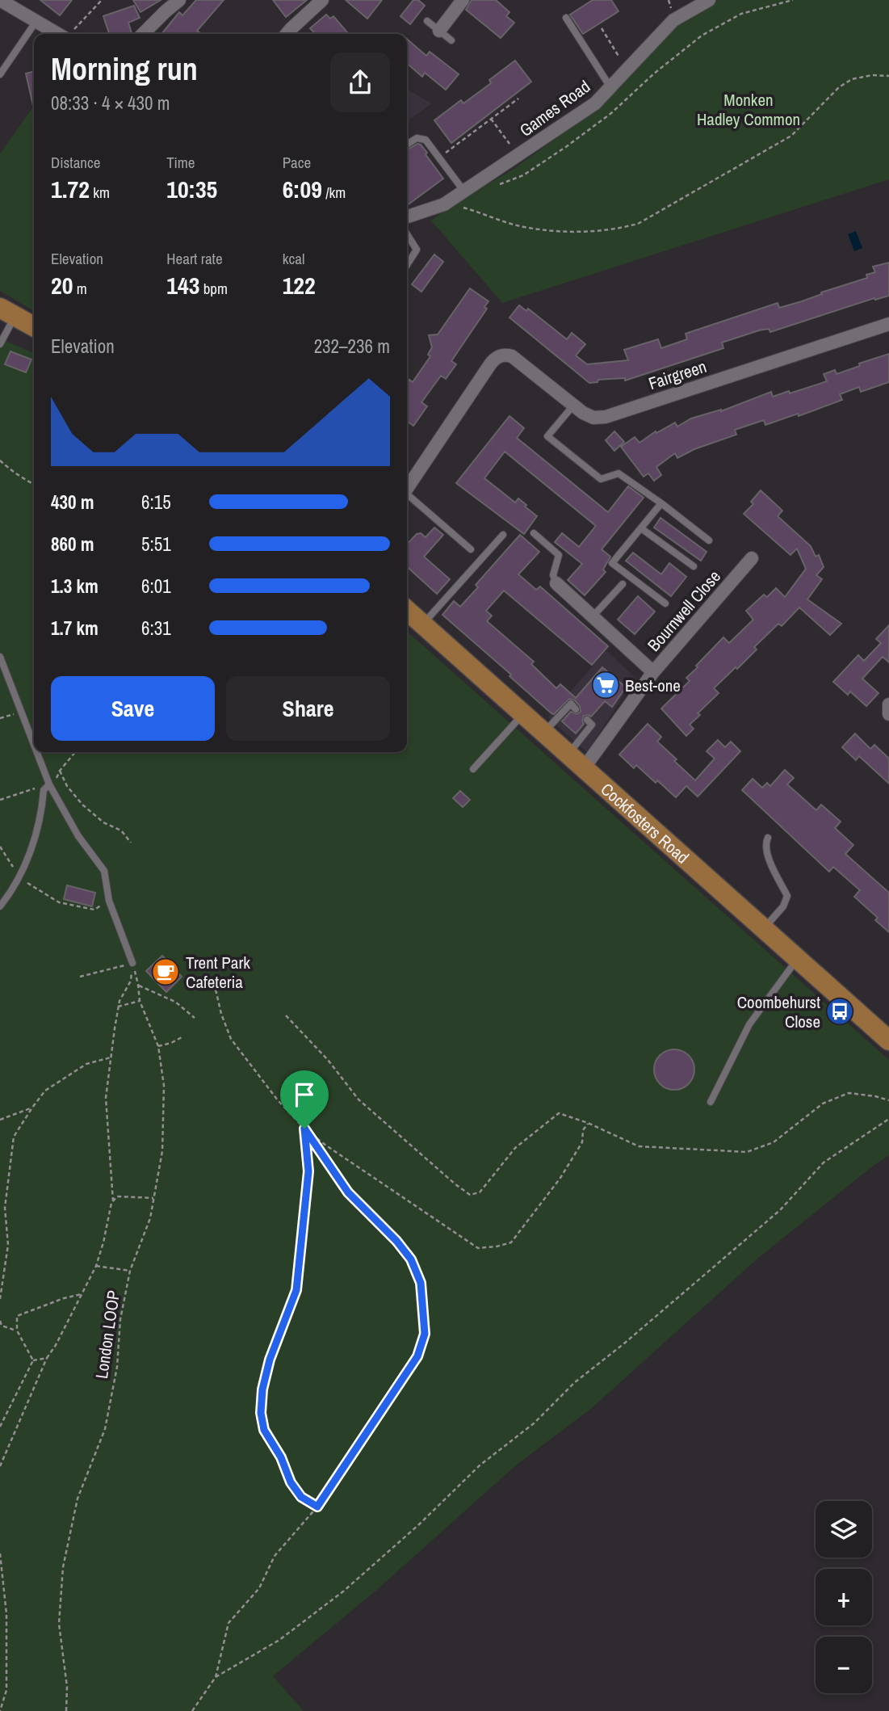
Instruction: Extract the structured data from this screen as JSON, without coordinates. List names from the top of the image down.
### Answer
{
  "streets": {
    "main road": ["Cockfosters Road"],
    "street": ["Games Road", "Fairgreen", "Bournwell Close"],
    "path": ["London LOOP"]
  },
  "crossings": [
    ["Bournwell Close", "Cockfosters Road"]
  ],
  "parks": ["Monken Hadley Common"],
  "places": {
    "supermarket": ["Best-one"],
    "cafe": ["Trent Park Cafeteria"],
    "bus stop": ["Coombehurst Close"]
  },
  "page": {
    "heading": ["Morning run", "08:33 · 4 × 430 m"],
    "stats": [
      ["Distance", "1.72 km"],
      ["Time", "10:35"],
      ["Pace", "6:09 /km"],
      ["Elevation", "20 m"],
      ["Heart rate", "143 bpm"],
      ["kcal", "122"]
    ],
    "chart": ["Elevation", "232–236 m"],
    "list": [
      {
        "name": "430 m",
        "note": "6:15"
      },
      {
        "name": "860 m",
        "note": "5:51"
      },
      {
        "name": "1.3 km",
        "note": "6:01"
      },
      {
        "name": "1.7 km",
        "note": "6:31"
      }
    ],
    "buttons": ["Save", "Share"],
    "map_buttons": ["+", "−"]
  }
}
